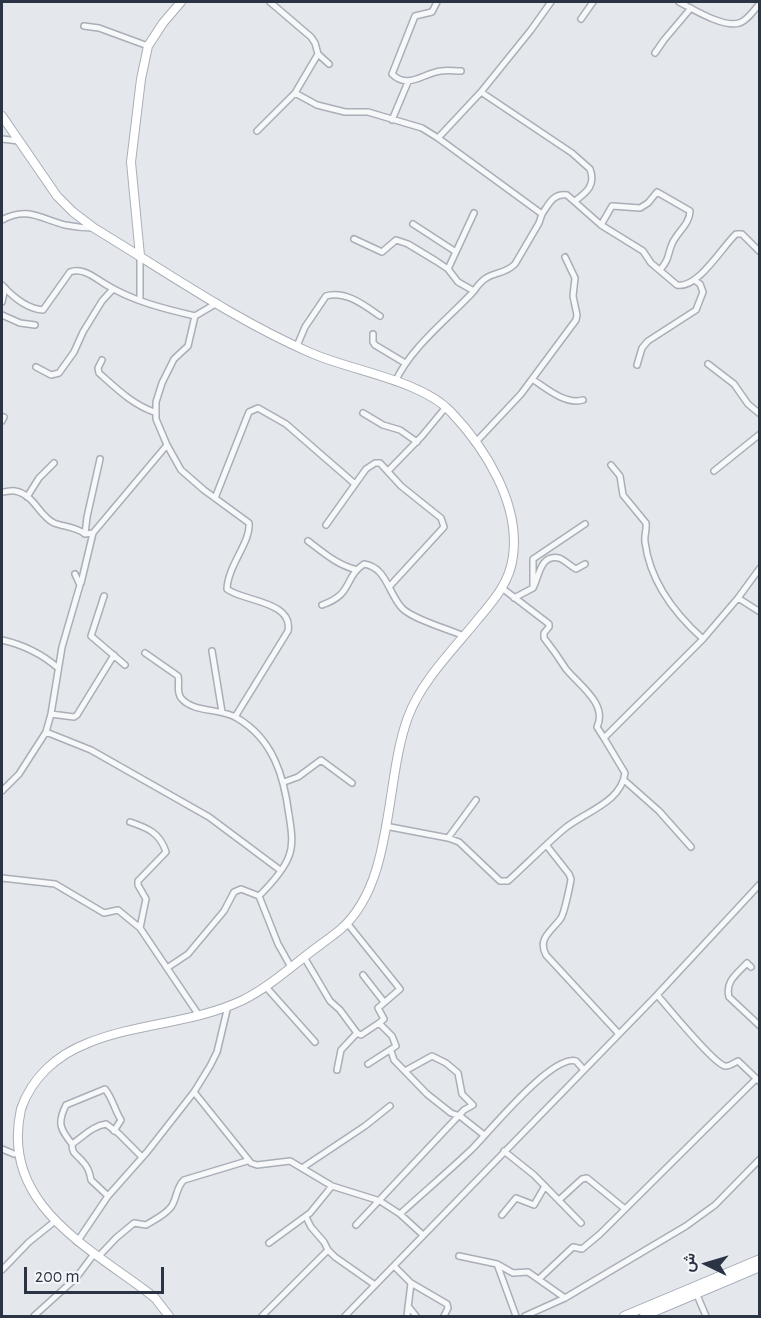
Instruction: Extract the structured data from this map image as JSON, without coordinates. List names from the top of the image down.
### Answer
{
  "scale_bar": "200 m",
  "north": "left"
}
